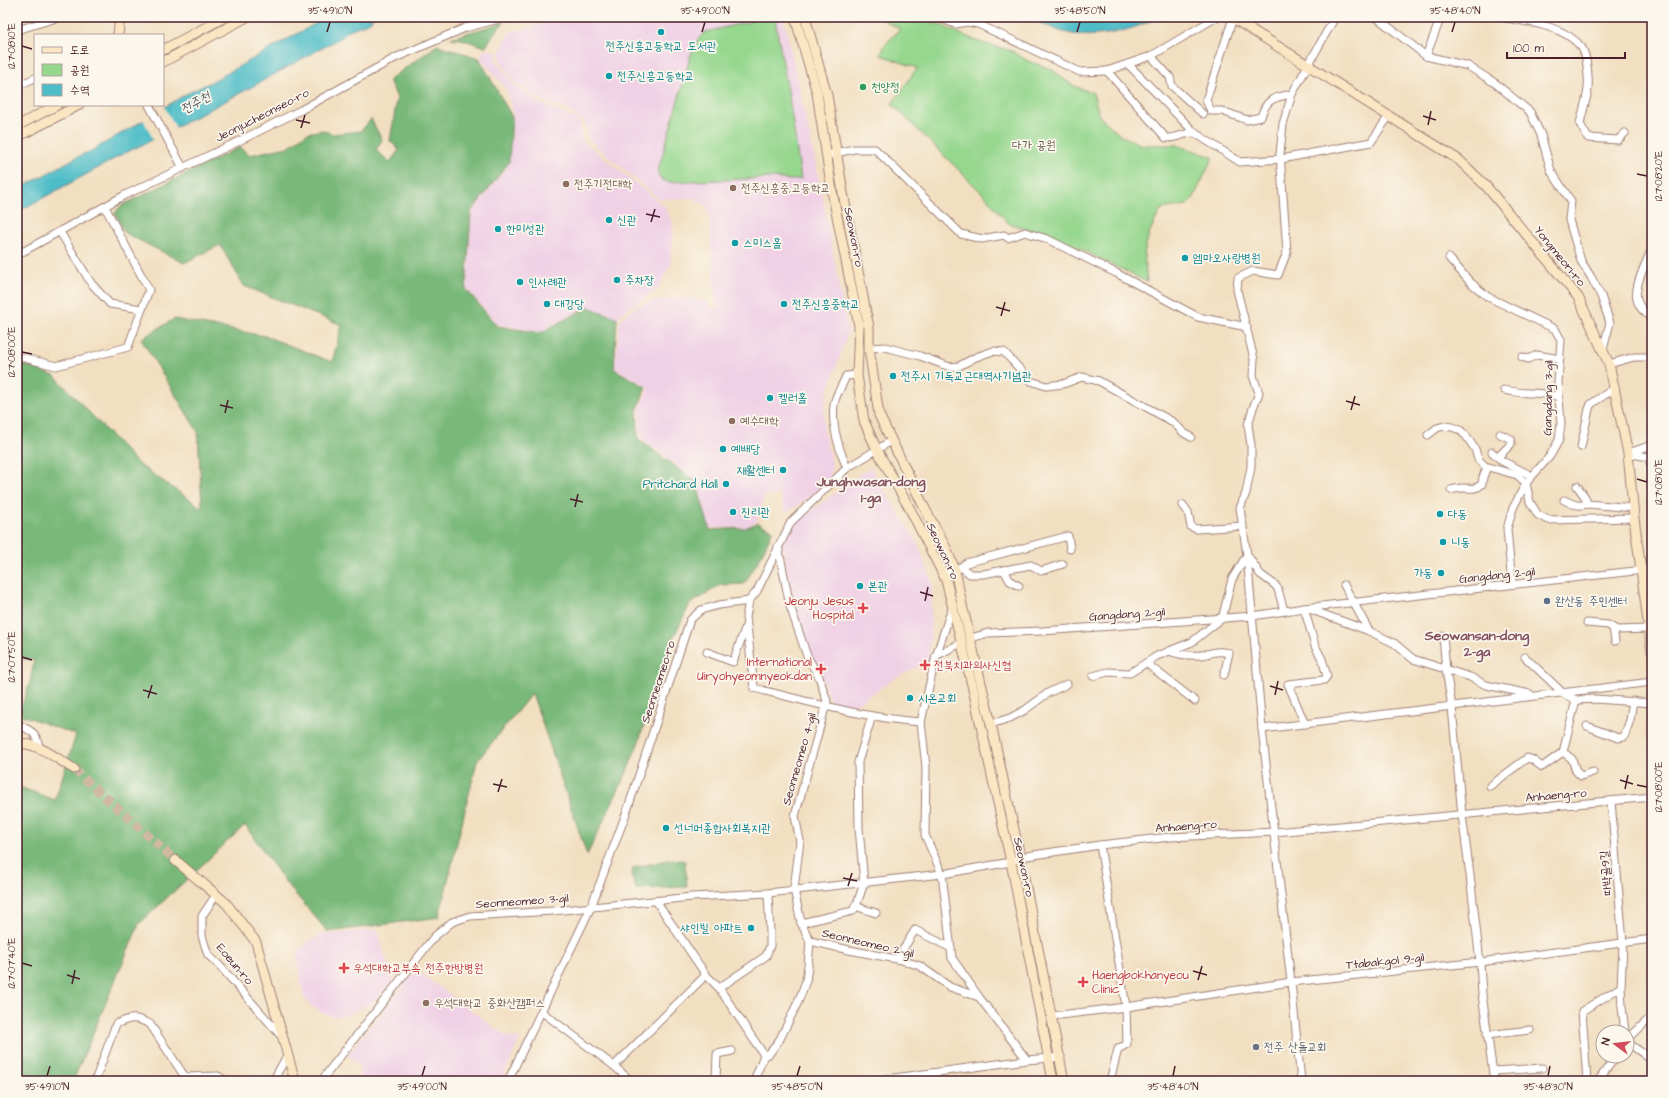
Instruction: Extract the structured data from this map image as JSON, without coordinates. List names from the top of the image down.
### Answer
{
  "streets": {
    "street": [
      "Jeonjucheonseo-ro",
      "Seowon-ro",
      "Yongmeori-ro",
      "Gangdang 3-gil",
      "Gangdang 2-gil",
      "Seonneomeo-ro",
      "Seonneomeo 4-gil",
      "Anhaeng-ro",
      "따박골9길",
      "Seonneomeo 3-gil",
      "Seonneomeo 2-gil",
      "Ttabakgol 9-gil",
      "Eoeun-ro"
    ]
  },
  "crossings": [
    ["Seowon-ro", "Gangdang 2-gil"],
    ["Seowon-ro", "Anhaeng-ro"],
    ["Seowon-ro", "Seonneomeo 3-gil"],
    ["Seowon-ro", "Ttabakgol 9-gil"],
    ["Yongmeori-ro", "Gangdang 2-gil"],
    ["Gangdang 3-gil", "Gangdang 2-gil"],
    ["Seonneomeo-ro", "Seonneomeo 4-gil"],
    ["Seonneomeo-ro", "Seonneomeo 3-gil"],
    ["Seonneomeo 4-gil", "Seonneomeo 3-gil"],
    ["Anhaeng-ro", "따박골9길"],
    ["Anhaeng-ro", "Seonneomeo 3-gil"],
    ["따박골9길", "Ttabakgol 9-gil"]
  ],
  "districts": ["Junghwasan-dong 1-ga", "Seowansan-dong 2-ga"],
  "water": ["전주천"],
  "parks": ["다가 공원"],
  "places": {
    "other": [
      "전주신흥고등학교 도서관",
      "전주신흥고등학교",
      "천양정",
      "전주기전대학",
      "전주신흥중,고등학교",
      "신관",
      "한미성관",
      "스미스홀",
      "엠마오사랑병원",
      "주차장",
      "인사례관",
      "대강당",
      "전주신흥중학교",
      "전주시 기독교근대역사기념관",
      "켈러홀",
      "예수대학",
      "예배당",
      "재활센터",
      "Pritchard Hall",
      "진리관",
      "다동",
      "니동",
      "가동",
      "본관",
      "완산동 주민센터",
      "시온교회",
      "선너머종합사회복지관",
      "샤인빌 아파트",
      "우석대학교 중화산캠퍼스",
      "전주 산돌교회"
    ],
    "health": [
      "Jeonju Jesus Hospital",
      "전북치과의사신협",
      "International Uiryohyeomnyeokdan",
      "우석대학교부속 전주한방병원",
      "Haengbokhanyeou Clinic"
    ]
  },
  "legend": ["도로", "공원", "수역"],
  "scale_bar": "100 m",
  "north": "left",
  "coordinates": [
    "35°49'10\"N",
    "35°49'00\"N",
    "35°48'50\"N",
    "35°48'40\"N",
    "127°08'10\"E",
    "127°08'20\"E",
    "127°08'00\"E",
    "127°07'50\"E",
    "127°07'40\"E",
    "35°48'30\"N"
  ]
}
